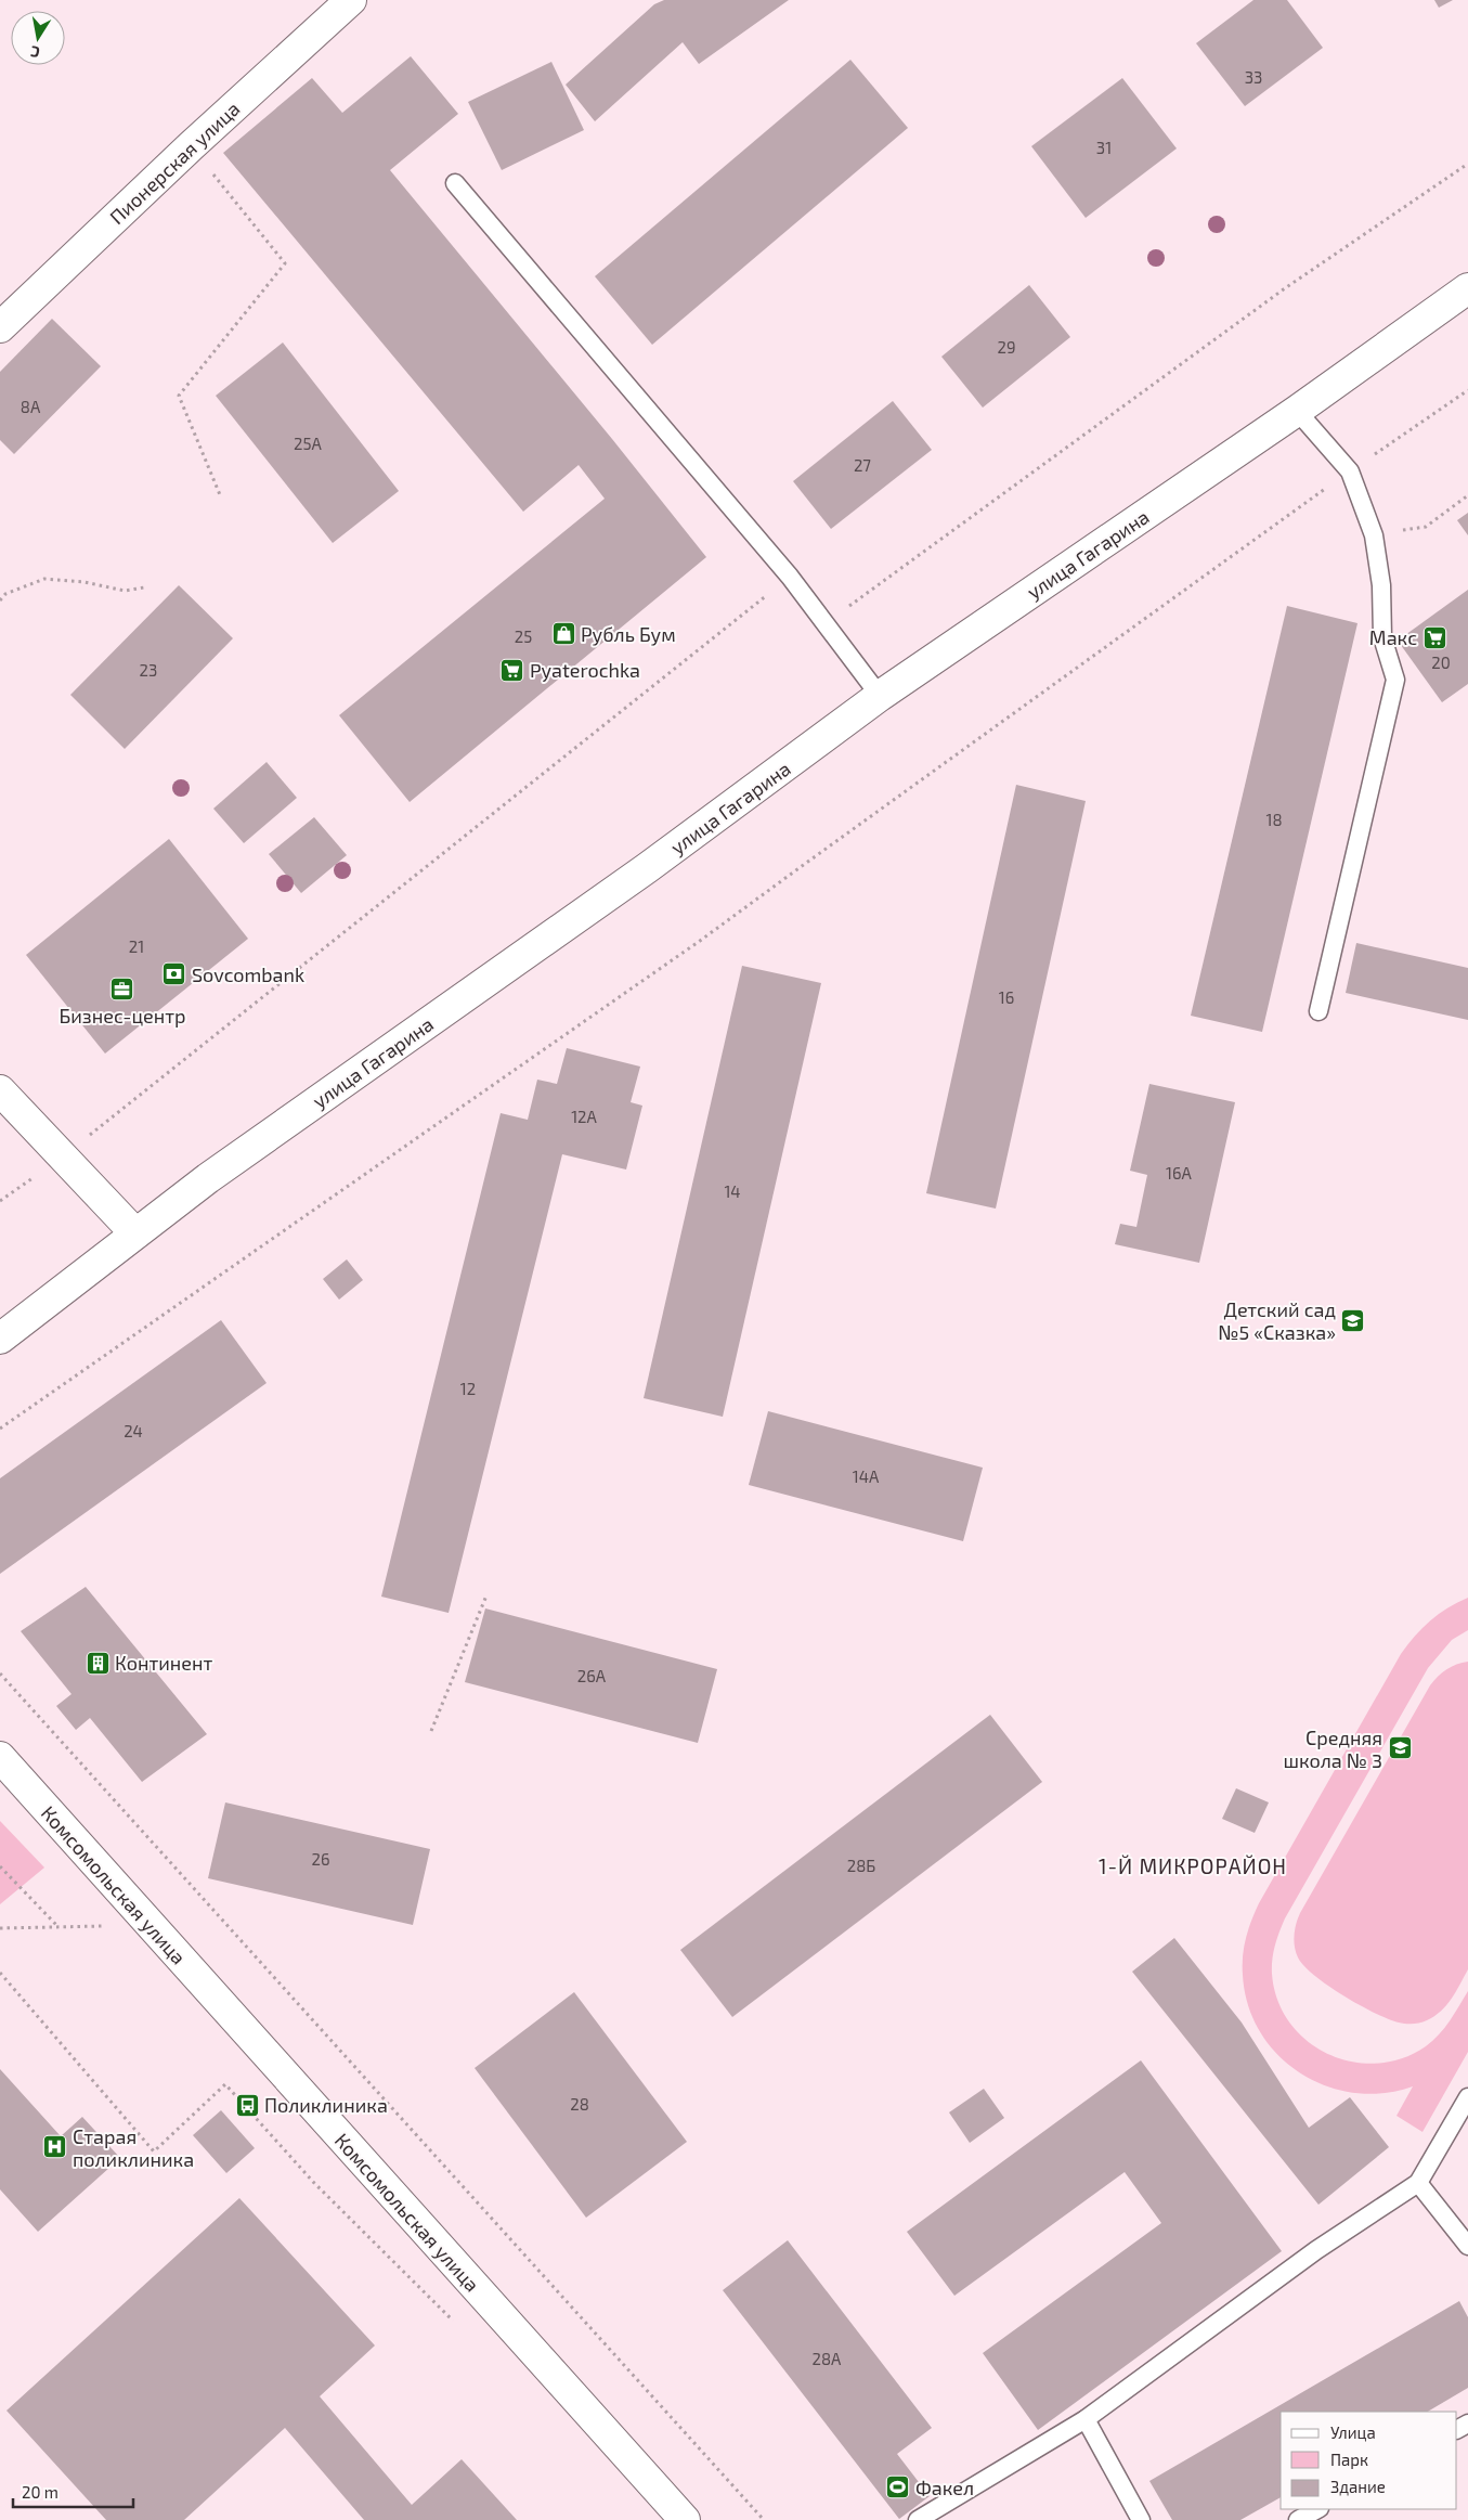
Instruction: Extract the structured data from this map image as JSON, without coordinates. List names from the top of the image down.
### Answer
{
  "streets": {
    "main road": ["Пионерская улица", "улица Гагарина", "Комсомольская улица"]
  },
  "districts": ["1-Й МИКРОРАЙОН"],
  "places": {
    "shop": ["Рубль Бум"],
    "supermarket": ["Макс", "Pyaterochka"],
    "bank": ["Sovcombank"],
    "office": ["Бизнес-центр"],
    "school or university": ["Детский сад №5 «Сказка»", "Средняя школа № 3"],
    "building": ["Континент"],
    "bus stop": ["Поликлиника"],
    "hospital": ["Старая поликлиника"],
    "sports": ["Факел"]
  },
  "house_numbers": [
    "33",
    "31",
    "29",
    "8А",
    "25А",
    "27",
    "25",
    "20",
    "23",
    "18",
    "21",
    "16",
    "12А",
    "16А",
    "14",
    "12",
    "24",
    "14А",
    "26А",
    "26",
    "28Б",
    "28",
    "28А"
  ],
  "legend": ["Улица", "Парк", "Здание"],
  "scale_bar": "20 m",
  "north": "bottom"
}
